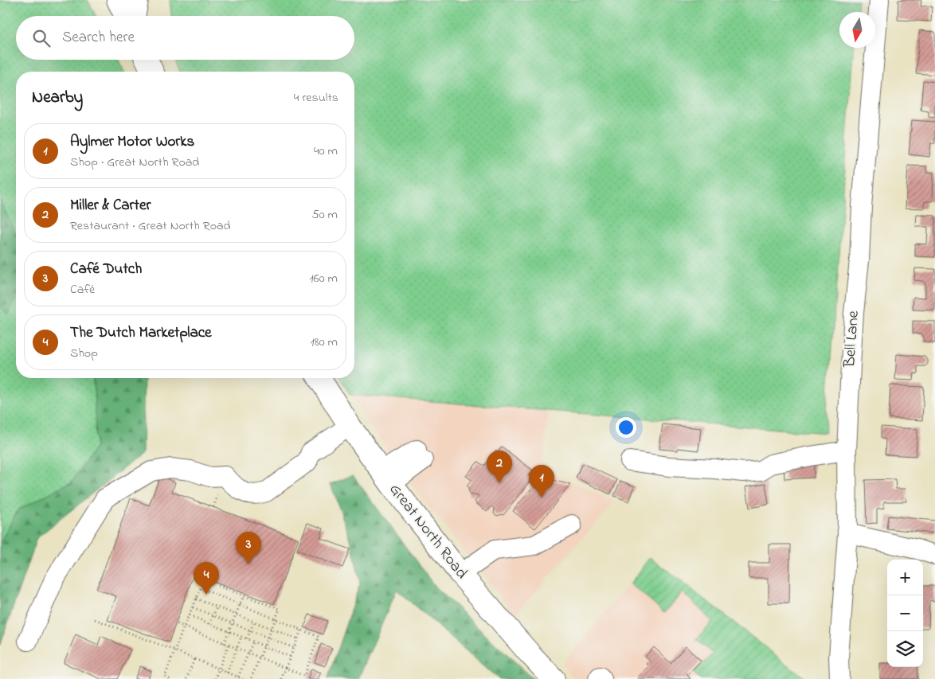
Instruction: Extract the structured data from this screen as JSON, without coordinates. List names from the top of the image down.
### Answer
{
  "streets": {
    "main road": ["Great North Road"],
    "street": ["Bell Lane"]
  },
  "north": "bottom",
  "page": {
    "search": "Search here",
    "heading": ["Nearby", "4 results"],
    "list": [
      {
        "mark": "1",
        "name": "Aylmer Motor Works",
        "note": "Shop · Great North Road",
        "value": "40 m"
      },
      {
        "mark": "2",
        "name": "Miller & Carter",
        "note": "Restaurant · Great North Road",
        "value": "50 m"
      },
      {
        "mark": "3",
        "name": "Café Dutch",
        "note": "Café",
        "value": "160 m"
      },
      {
        "mark": "4",
        "name": "The Dutch Marketplace",
        "note": "Shop",
        "value": "180 m"
      }
    ],
    "pins": [
      "2",
      "1",
      "3",
      "4"
    ],
    "map_buttons": ["+", "−"]
  }
}
